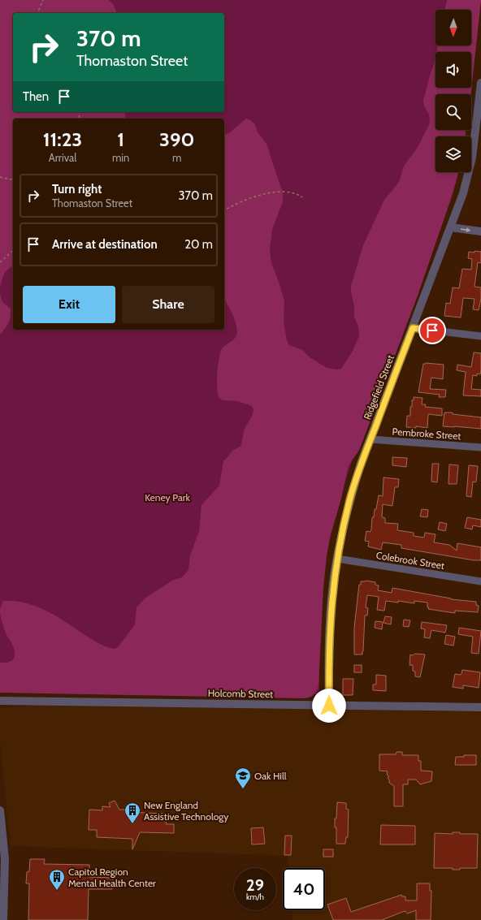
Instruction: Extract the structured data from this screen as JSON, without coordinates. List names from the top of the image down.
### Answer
{
  "streets": {
    "street": [
      "Ridgefield Street",
      "Pembroke Street",
      "Colebrook Street",
      "Holcomb Street"
    ]
  },
  "crossings": [
    ["Ridgefield Street", "Pembroke Street"],
    ["Ridgefield Street", "Colebrook Street"],
    ["Ridgefield Street", "Holcomb Street"]
  ],
  "parks": ["Keney Park"],
  "places": {
    "school or university": ["Oak Hill"],
    "building": ["New England Assistive Technology", "Capitol Region Mental Health Center"]
  },
  "north": "bottom",
  "page": {
    "turn": ["370 m", "Thomaston Street"],
    "then": "Then",
    "eta": [
      "11:23",
      "Arrival",
      "1",
      "min",
      "390",
      "m"
    ],
    "list": [
      {
        "name": "Turn right",
        "note": "Thomaston Street",
        "value": "370 m"
      },
      {
        "name": "Arrive at destination",
        "value": "20 m"
      }
    ],
    "buttons": ["Exit", "Share"],
    "speed": "29 km/h",
    "limit": "40"
  }
}
